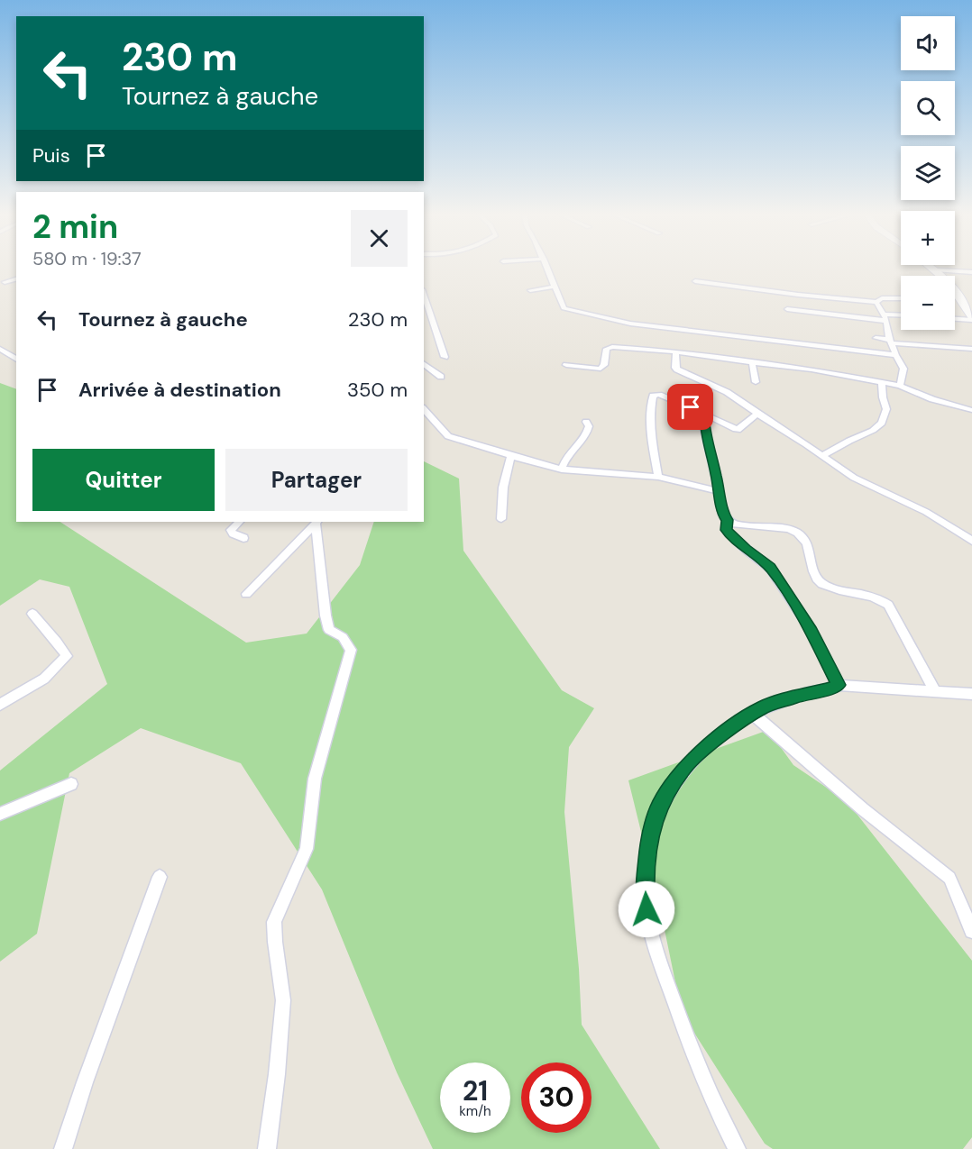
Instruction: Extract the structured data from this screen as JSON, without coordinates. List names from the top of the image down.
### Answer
{
  "page": {
    "map_buttons": ["+", "−"],
    "turn": ["230 m", "Tournez à gauche"],
    "then": "Puis",
    "heading": ["2 min", "580 m · 19:37"],
    "list": [
      {
        "name": "Tournez à gauche",
        "value": "230 m"
      },
      {
        "name": "Arrivée à destination",
        "value": "350 m"
      }
    ],
    "buttons": ["Quitter", "Partager"],
    "speed": "21 km/h",
    "limit": "30"
  }
}
